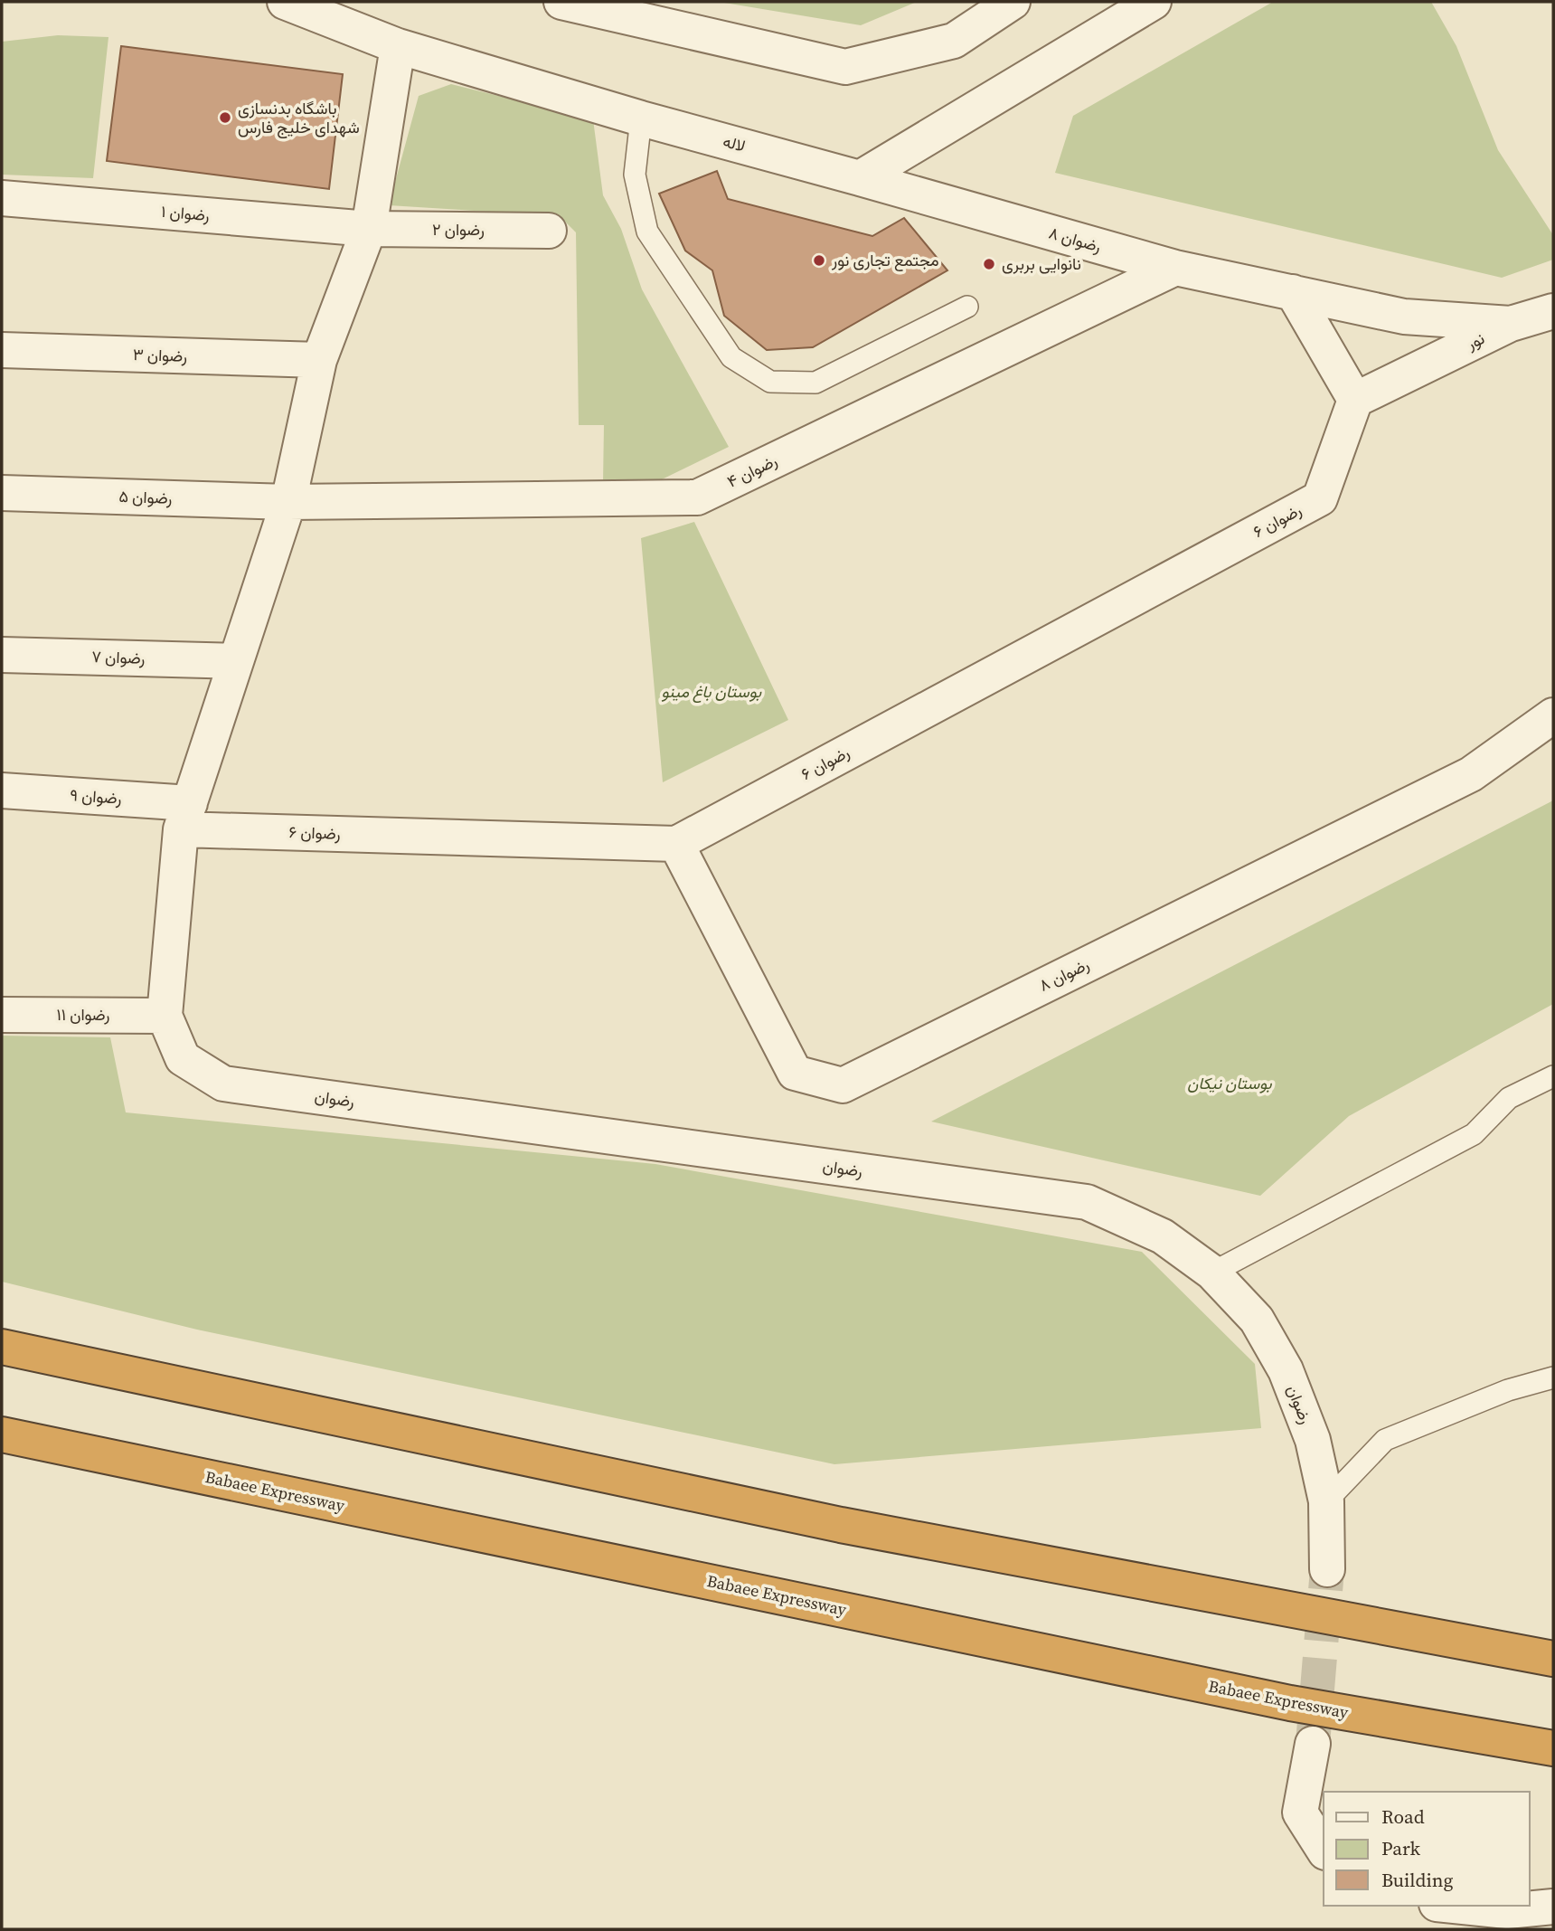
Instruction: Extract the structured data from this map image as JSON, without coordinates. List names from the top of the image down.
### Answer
{
  "streets": {
    "highway": ["Babaee Expressway"],
    "street": [
      "لاله",
      "رضوان ۱",
      "رضوان ۲",
      "رضوان ۸",
      "نور",
      "رضوان ۳",
      "رضوان ۴",
      "رضوان ۵",
      "رضوان ۶",
      "رضوان ۷",
      "رضوان ۹",
      "رضوان ۱۱",
      "رضوان"
    ]
  },
  "crossings": [
    ["لاله", "رضوان ۸"],
    ["رضوان ۱", "رضوان ۲"],
    ["رضوان ۸", "نور"],
    ["رضوان ۸", "رضوان ۴"],
    ["رضوان ۸", "رضوان ۶"],
    ["نور", "رضوان ۶"],
    ["رضوان ۴", "رضوان ۵"],
    ["رضوان ۶", "رضوان ۹"],
    ["رضوان ۱۱", "رضوان"]
  ],
  "parks": ["بوستان باغ مینو", "بوستان نیکان"],
  "places": ["باشگاه بدنسازی شهدای خلیج فارس", "مجتمع تجاری نور", "نانوایی بربری"],
  "legend": ["Road", "Park", "Building"]
}
